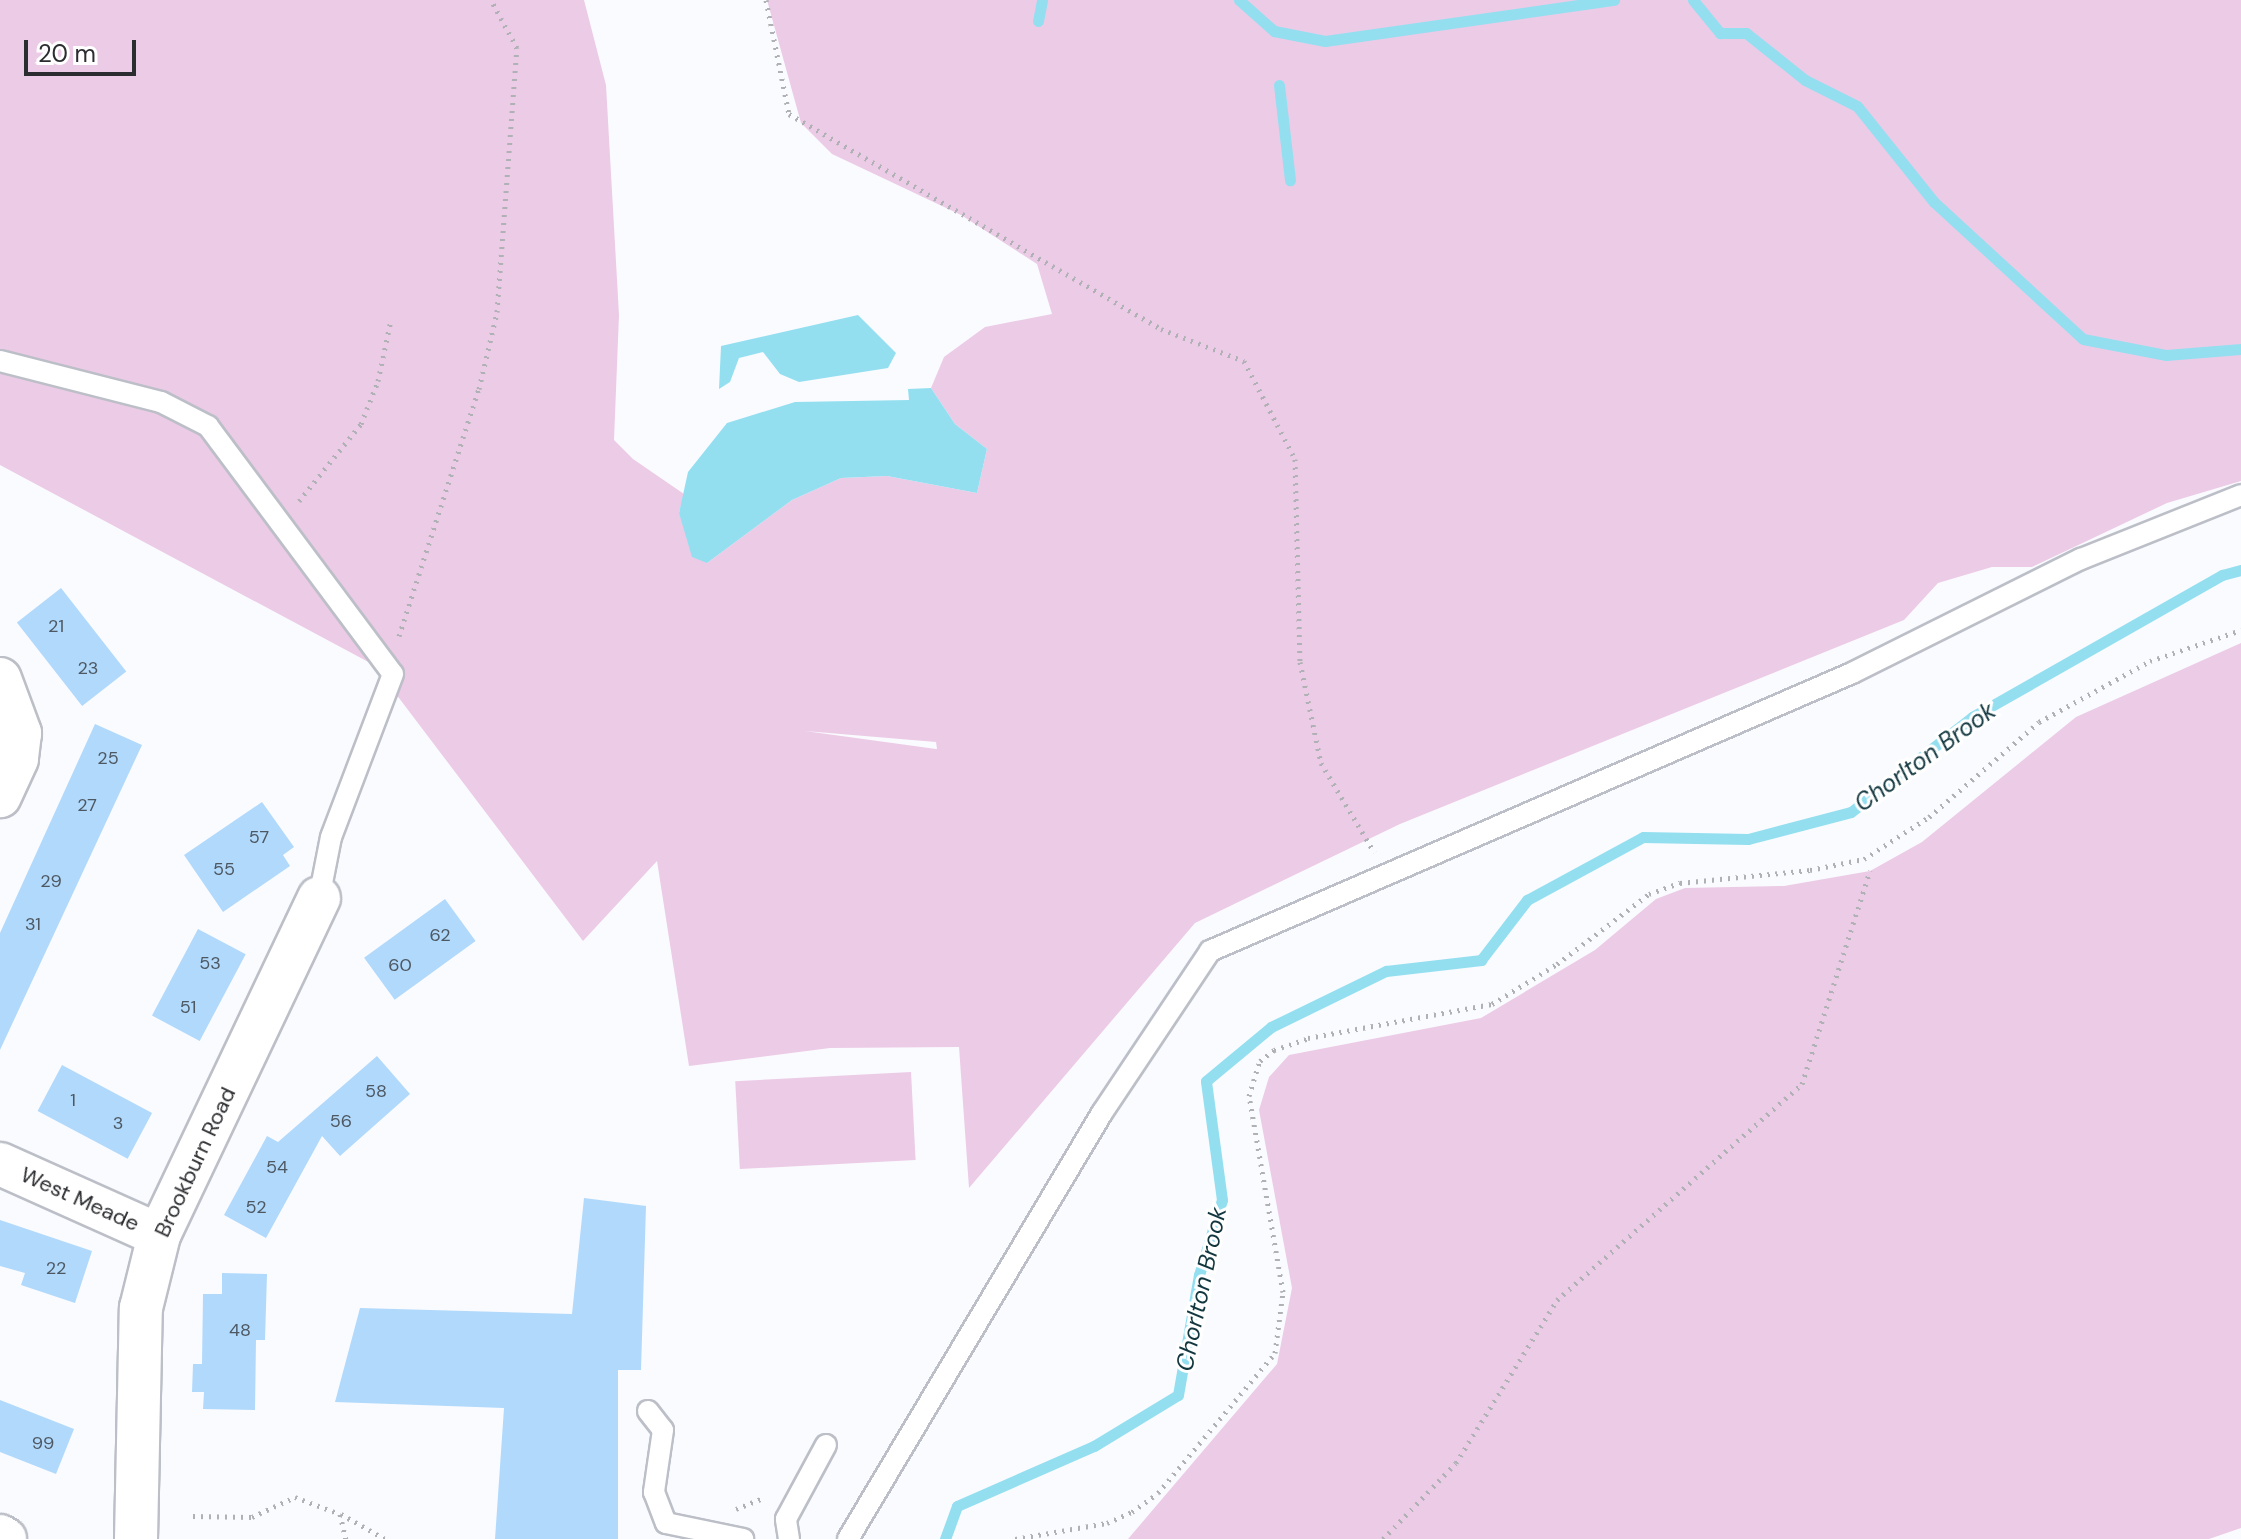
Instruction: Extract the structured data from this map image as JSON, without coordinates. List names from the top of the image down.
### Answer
{
  "streets": {
    "street": ["Brookburn Road", "West Meade"]
  },
  "crossings": [
    ["Brookburn Road", "West Meade"]
  ],
  "water": ["Chorlton Brook"],
  "house_numbers": [
    "21",
    "23",
    "25",
    "27",
    "57",
    "55",
    "29",
    "31",
    "62",
    "53",
    "60",
    "51",
    "58",
    "1",
    "56",
    "3",
    "54",
    "52",
    "22",
    "48",
    "99"
  ],
  "scale_bar": "20 m"
}
